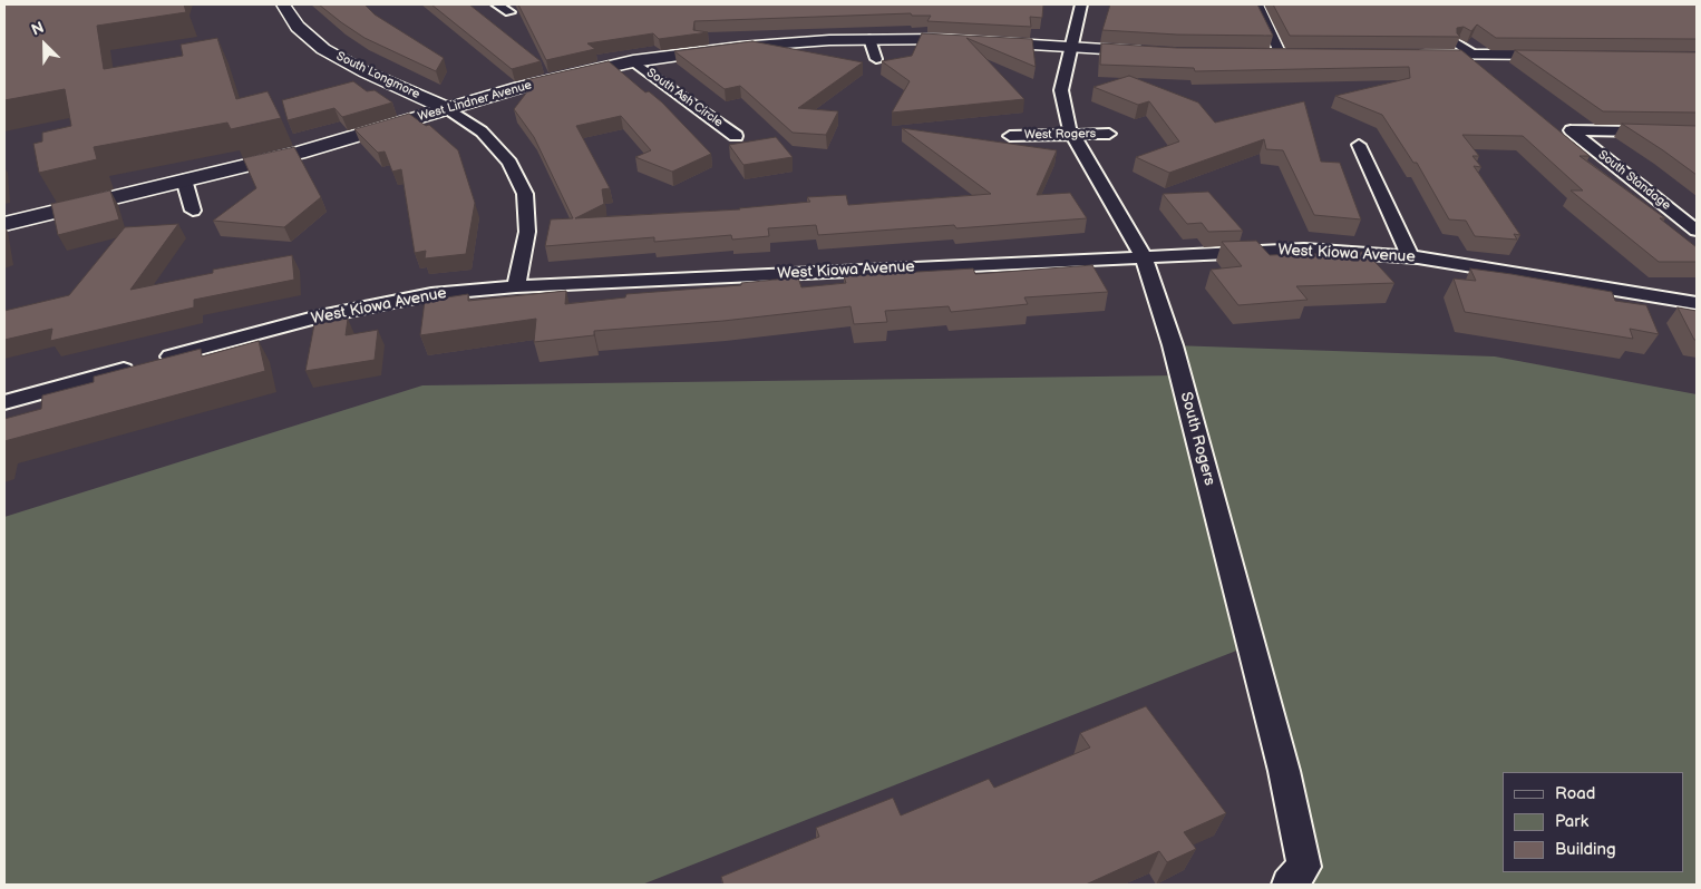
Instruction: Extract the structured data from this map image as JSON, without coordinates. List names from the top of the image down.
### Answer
{
  "streets": {
    "street": [
      "South Longmore",
      "South Ash Circle",
      "West Lindner Avenue",
      "West Rogers",
      "South Standage",
      "West Kiowa Avenue",
      "South Rogers"
    ]
  },
  "crossings": [
    ["South Longmore", "West Lindner Avenue"],
    ["South Longmore", "West Kiowa Avenue"],
    ["South Ash Circle", "West Lindner Avenue"],
    ["West Lindner Avenue", "South Rogers"],
    ["West Rogers", "South Rogers"],
    ["West Kiowa Avenue", "South Rogers"]
  ],
  "legend": ["Road", "Park", "Building"],
  "north": "top left"
}
